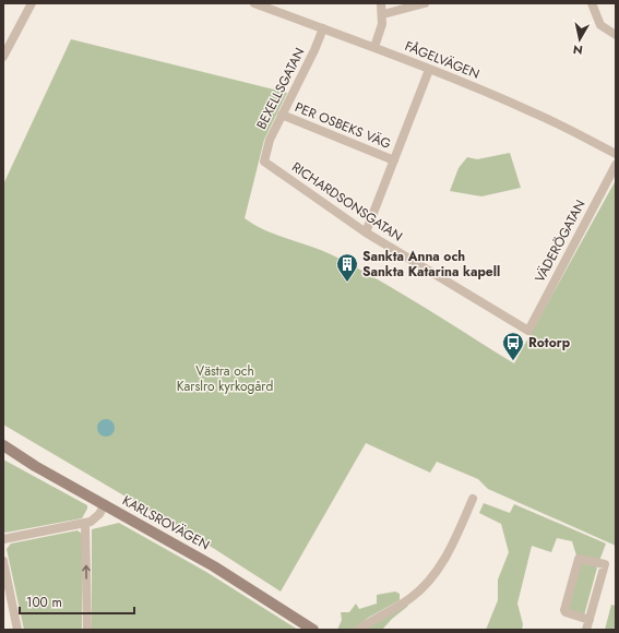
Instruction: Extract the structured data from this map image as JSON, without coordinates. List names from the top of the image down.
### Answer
{
  "streets": {
    "street": [
      "FÅGELVÄGEN",
      "BEXELLSGATAN",
      "PER OSBEKS VÄG",
      "RICHARDSONSGATAN",
      "VÄDERÖGATAN",
      "KARLSROVÄGEN"
    ]
  },
  "crossings": [
    ["FÅGELVÄGEN", "BEXELLSGATAN"],
    ["BEXELLSGATAN", "PER OSBEKS VÄG"],
    ["BEXELLSGATAN", "RICHARDSONSGATAN"],
    ["RICHARDSONSGATAN", "VÄDERÖGATAN"]
  ],
  "parks": ["Västra och Karslro kyrkogård"],
  "places": {
    "building": ["Sankta Anna och Sankta Katarina kapell"],
    "bus stop": ["Rotorp"]
  },
  "scale_bar": "100 m",
  "north": "bottom"
}
